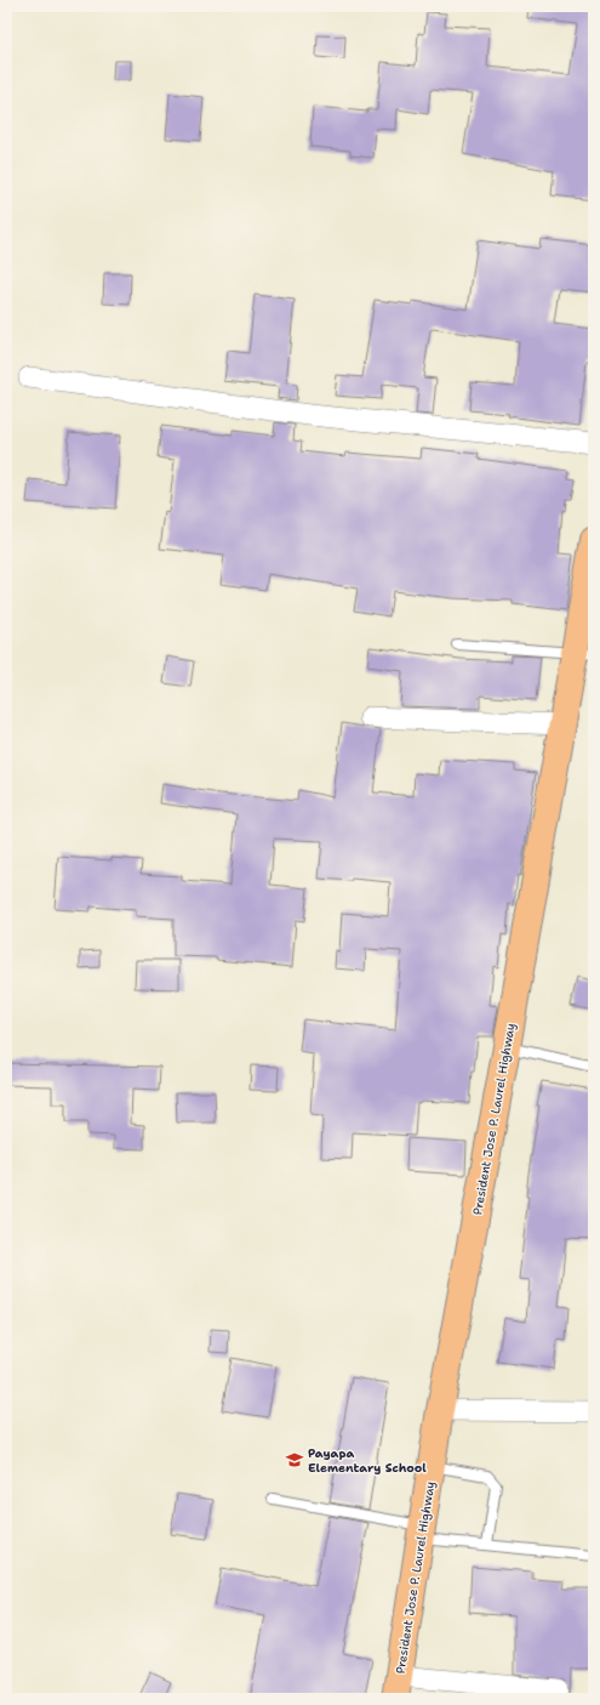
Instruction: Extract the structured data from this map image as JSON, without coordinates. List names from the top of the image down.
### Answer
{
  "streets": {
    "highway": ["President Jose P. Laurel Highway"]
  },
  "places": {
    "school or university": ["Payapa Elementary School"]
  }
}
